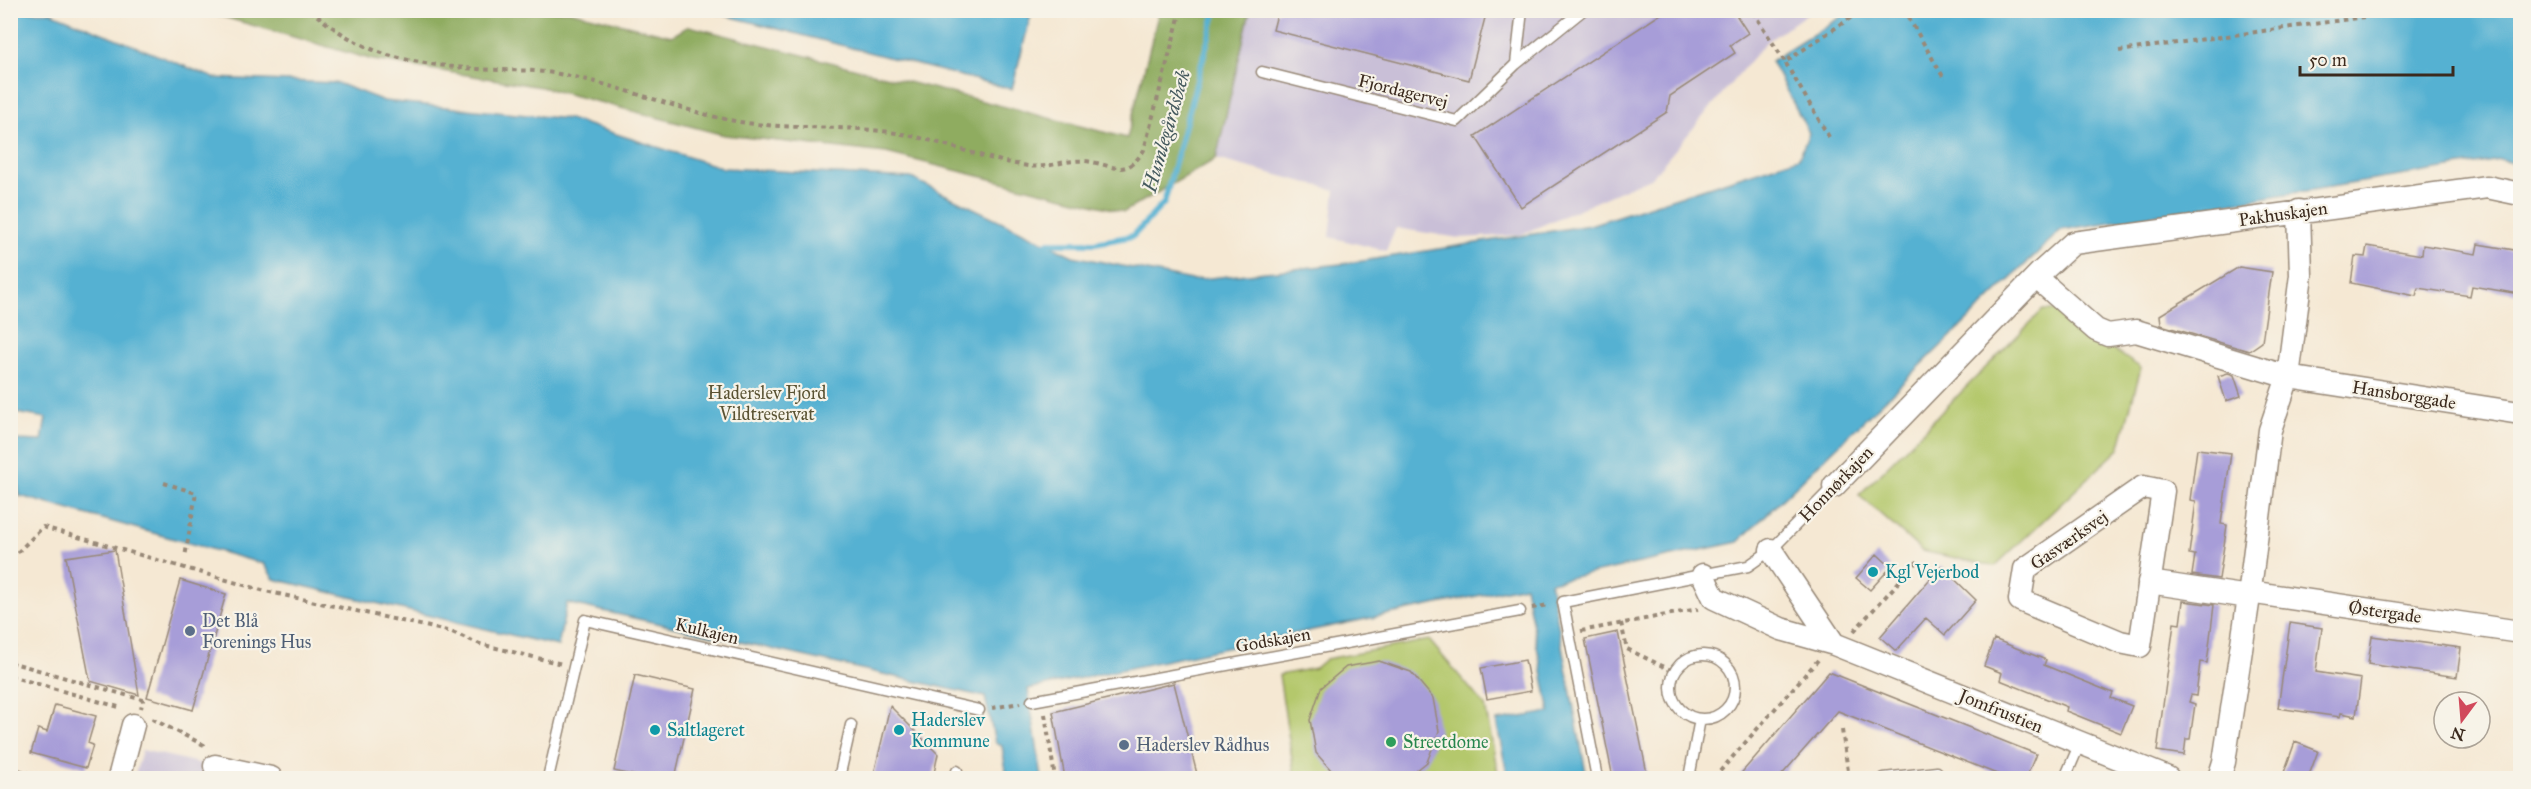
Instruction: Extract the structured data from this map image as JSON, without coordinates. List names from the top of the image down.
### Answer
{
  "streets": {
    "street": [
      "Pakhuskajen",
      "Hansborggade",
      "Honnørkajen",
      "Gasværksvej",
      "Østergade",
      "Jomfrustien"
    ],
    "lane": ["Fjordagervej", "Kulkajen", "Godskajen"]
  },
  "crossings": [
    ["Pakhuskajen", "Hansborggade"],
    ["Pakhuskajen", "Honnørkajen"],
    ["Hansborggade", "Honnørkajen"]
  ],
  "water": ["Humlegårdsbæk"],
  "parks": ["Haderslev Fjord Vildtreservat"],
  "places": [
    "Kgl Vejerbod",
    "Det Blå Forenings Hus",
    "Saltlageret",
    "Haderslev Kommune",
    "Streetdome",
    "Haderslev Rådhus"
  ],
  "scale_bar": "50 m",
  "north": "bottom"
}
